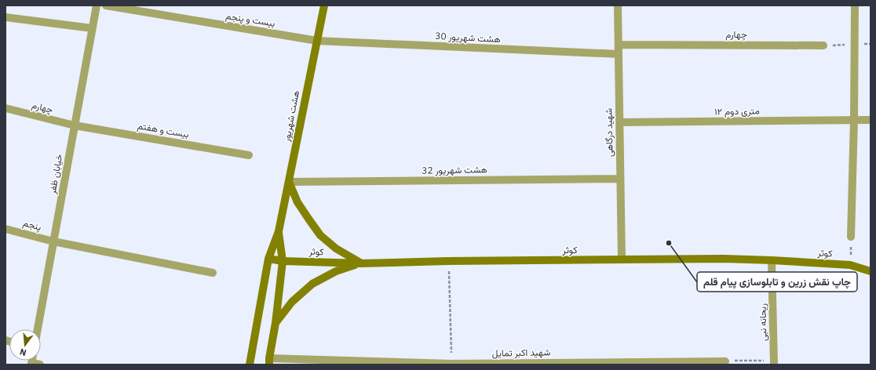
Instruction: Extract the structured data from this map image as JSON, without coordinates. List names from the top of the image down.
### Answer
{
  "streets": {
    "main road": ["هشت شهریور", "کوثر"],
    "street": [
      "بیست و پنجم",
      "چهارم",
      "هشت شهریور 30",
      "۱۲ متری دوم",
      "بیست و هفتم",
      "شهید درگاهی",
      "هشت شهریور 32",
      "خیابان ظفر",
      "پنجم",
      "ریحانه نبی",
      "شهید اکبر تمایل"
    ]
  },
  "crossings": [
    ["بیست و پنجم", "هشت شهریور 30"],
    ["بیست و پنجم", "هشت شهریور"],
    ["چهارم", "بیست و هفتم"],
    ["چهارم", "شهید درگاهی"],
    ["چهارم", "خیابان ظفر"],
    ["هشت شهریور 30", "هشت شهریور"],
    ["هشت شهریور 30", "شهید درگاهی"],
    ["۱۲ متری دوم", "شهید درگاهی"],
    ["هشت شهریور", "هشت شهریور 32"],
    ["هشت شهریور", "کوثر"],
    ["هشت شهریور", "شهید اکبر تمایل"],
    ["بیست و هفتم", "خیابان ظفر"],
    ["شهید درگاهی", "هشت شهریور 32"],
    ["شهید درگاهی", "کوثر"],
    ["خیابان ظفر", "پنجم"],
    ["کوثر", "ریحانه نبی"]
  ],
  "places": ["چاپ نقش زرین و تابلوسازی پیام قلم"],
  "north": "bottom"
}
